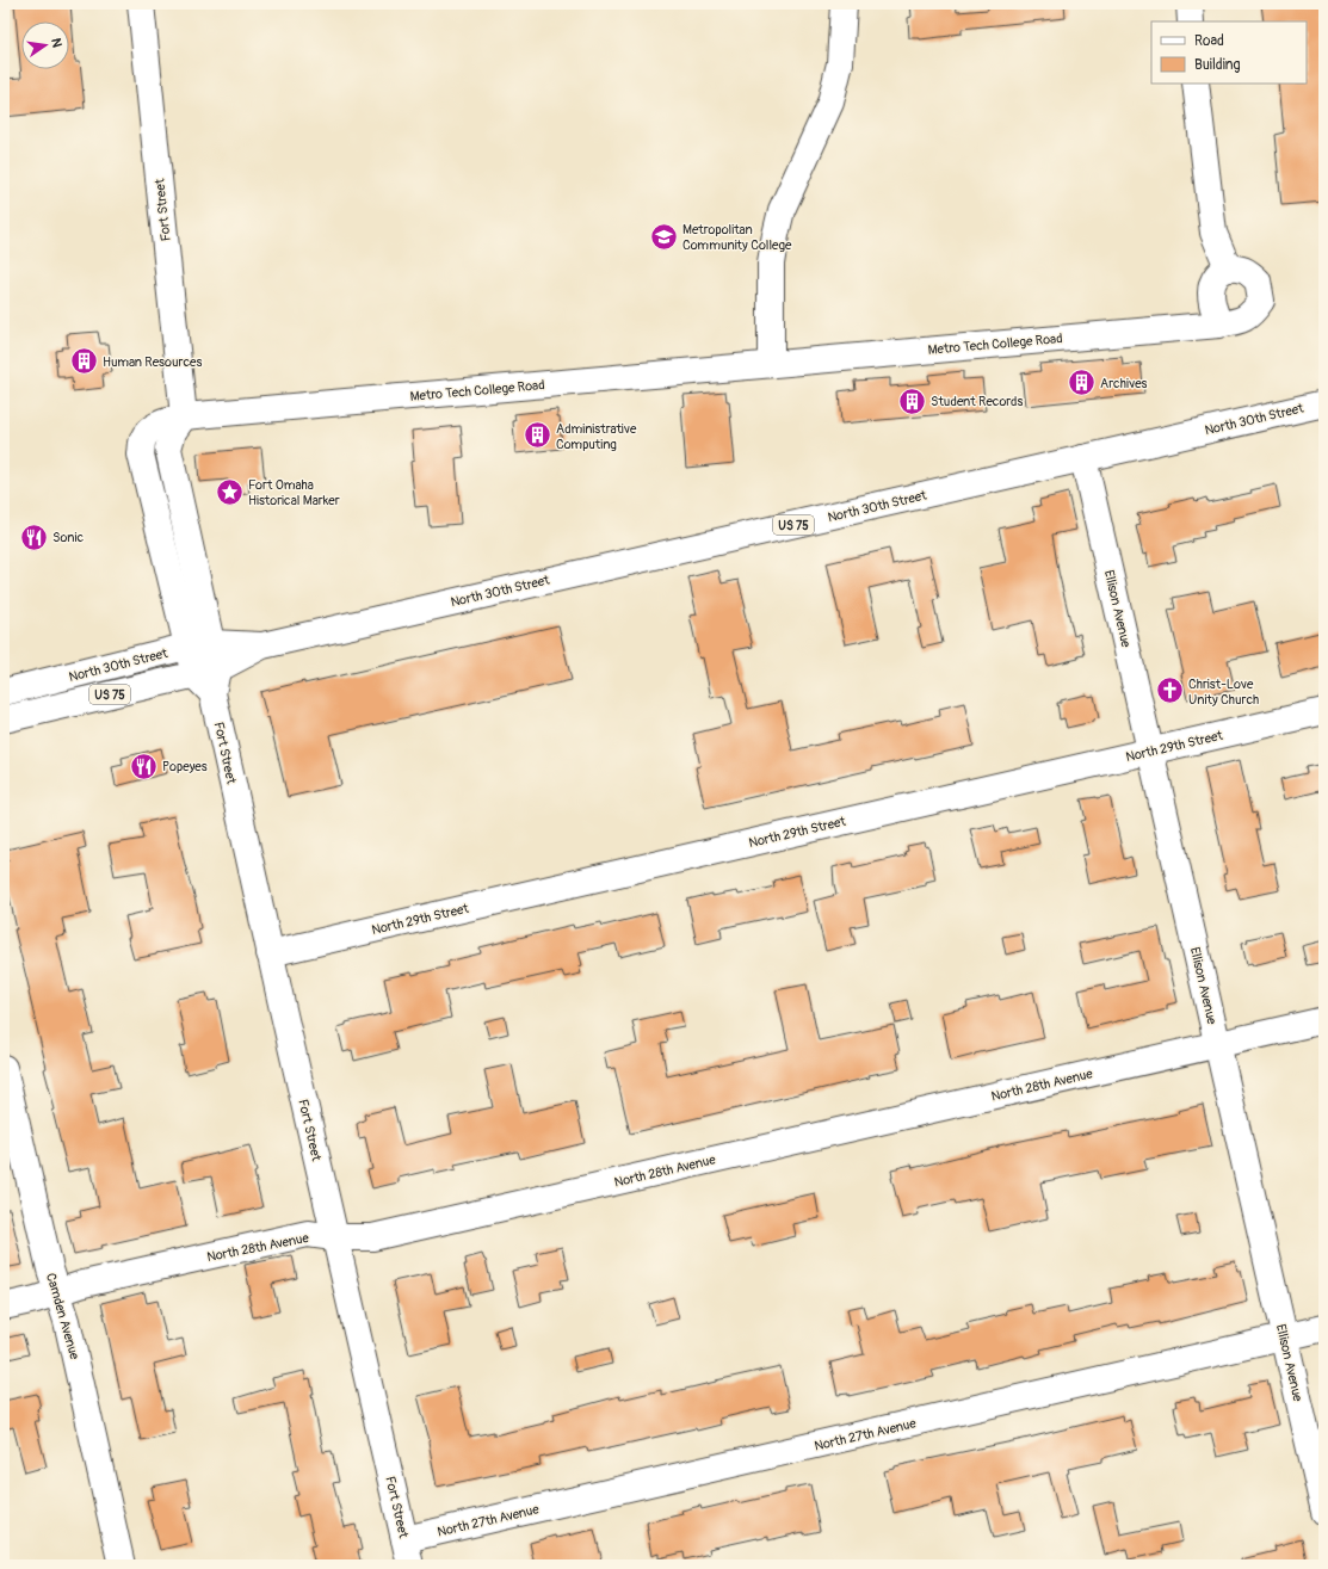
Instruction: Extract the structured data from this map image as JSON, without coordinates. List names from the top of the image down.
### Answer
{
  "streets": {
    "main road": [
      "Fort Street",
      "Metro Tech College Road",
      "North 30th Street",
      "US 75",
      "Ellison Avenue",
      "North 29th Street",
      "North 28th Avenue",
      "Camden Avenue",
      "North 27th Avenue"
    ]
  },
  "crossings": [
    ["Fort Street", "Metro Tech College Road"],
    ["Fort Street", "North 30th Street"],
    ["Fort Street", "North 29th Street"],
    ["Fort Street", "North 28th Avenue"],
    ["Fort Street", "North 27th Avenue"],
    ["North 30th Street", "Ellison Avenue"],
    ["Ellison Avenue", "North 29th Street"],
    ["Ellison Avenue", "North 28th Avenue"],
    ["Ellison Avenue", "North 27th Avenue"],
    ["North 28th Avenue", "Camden Avenue"]
  ],
  "places": {
    "school or university": ["Metropolitan Community College"],
    "building": [
      "Human Resources",
      "Archives",
      "Student Records",
      "Administrative Computing"
    ],
    "place": ["Fort Omaha Historical Marker"],
    "restaurant": ["Sonic", "Popeyes"],
    "church": ["Christ-Love Unity Church"]
  },
  "legend": ["Road", "Building"],
  "north": "right"
}
